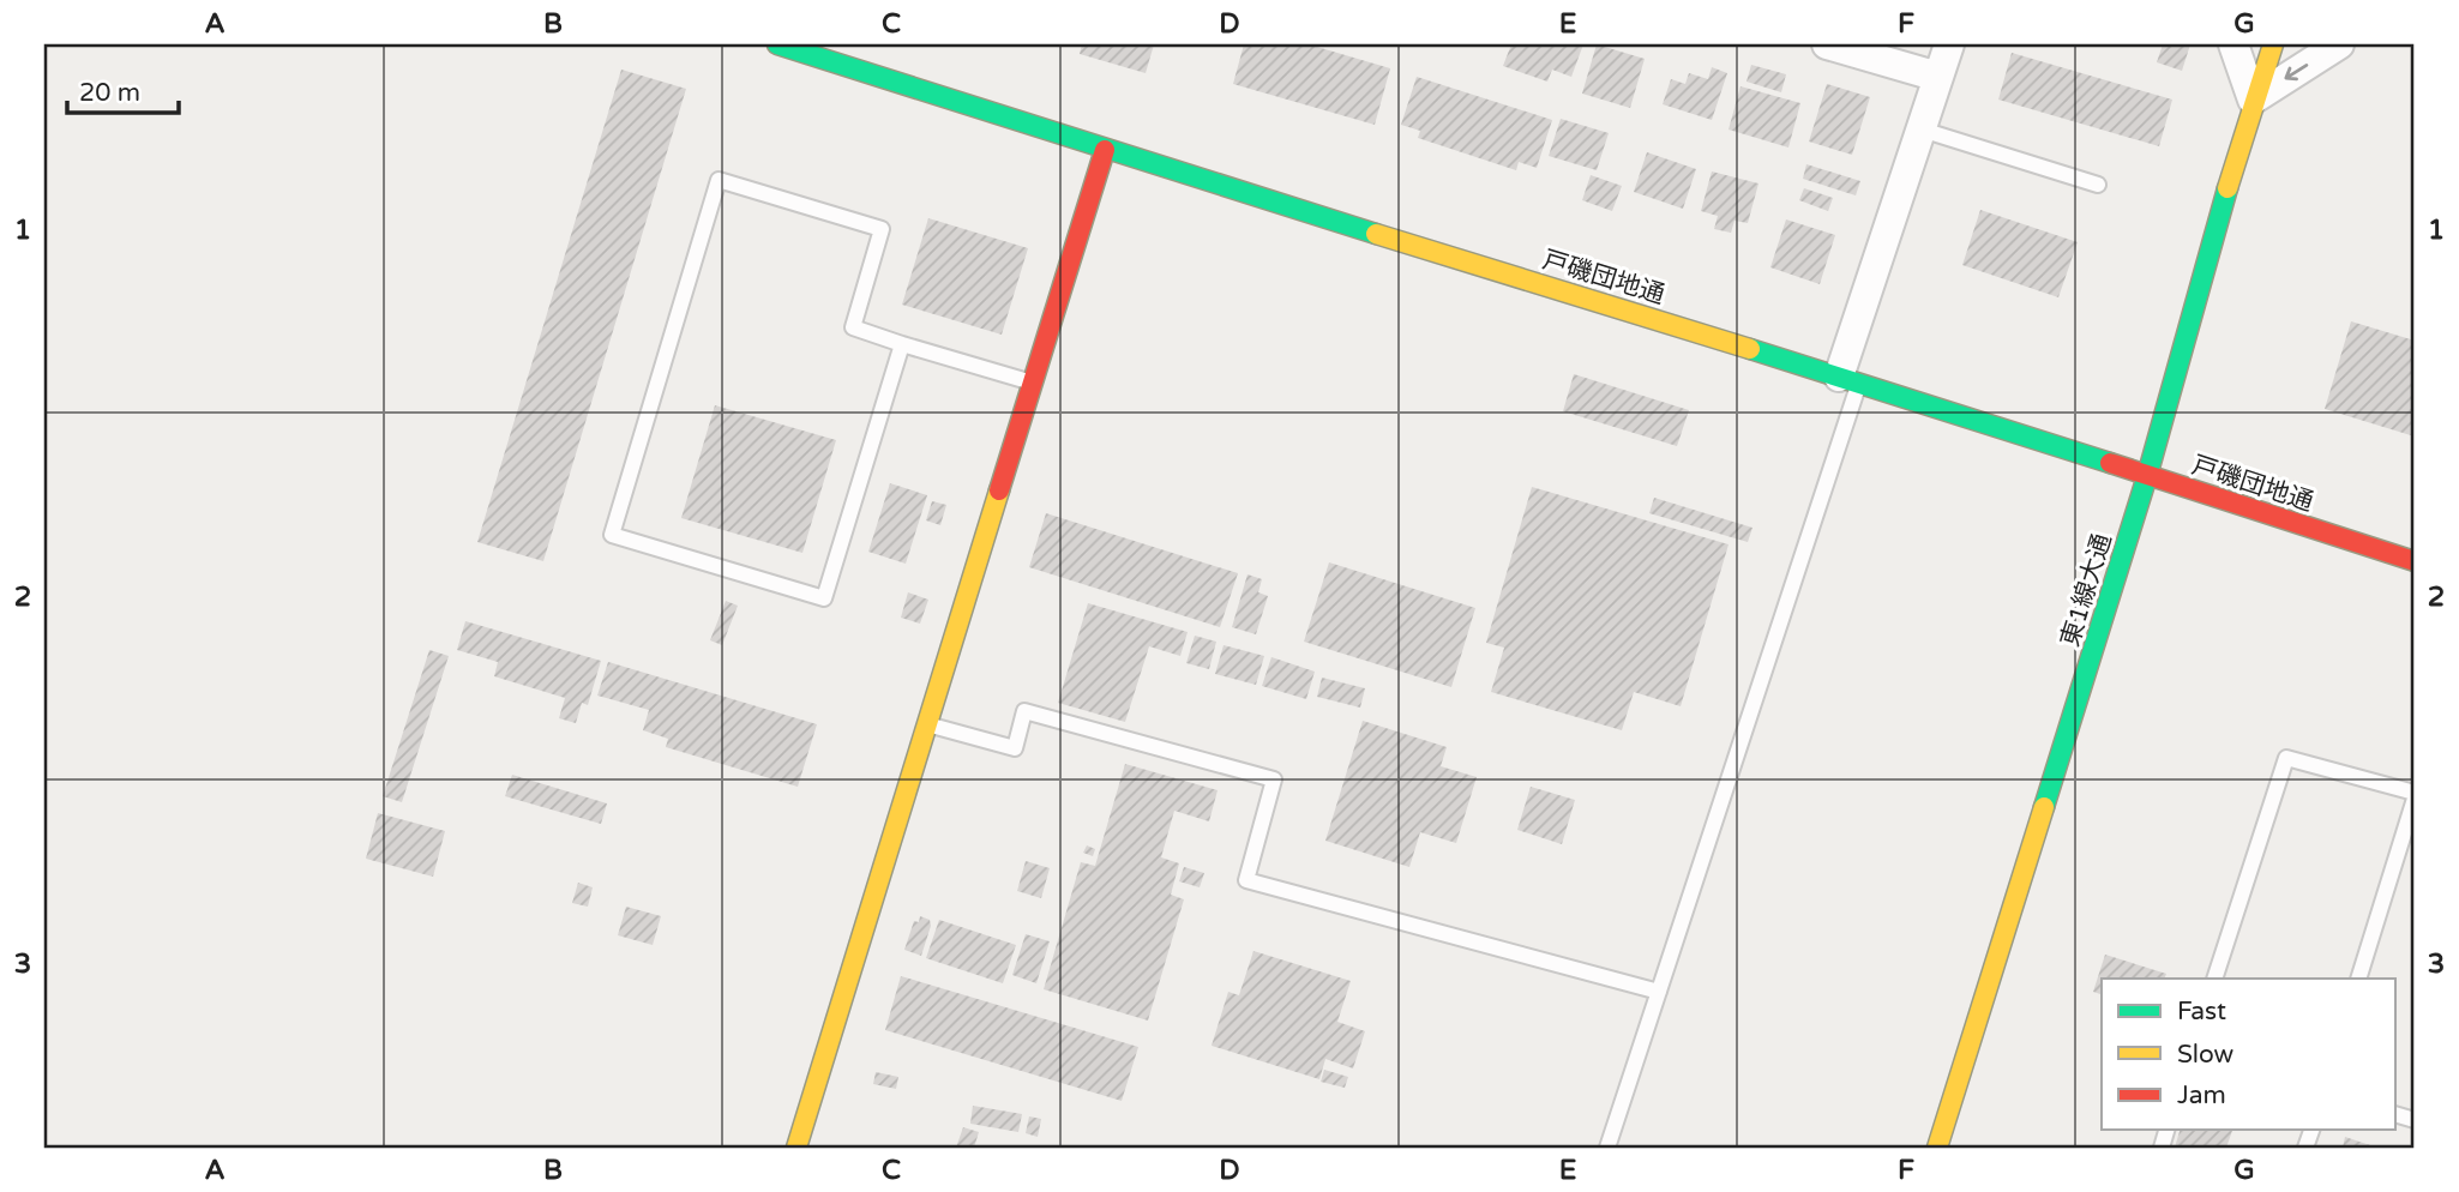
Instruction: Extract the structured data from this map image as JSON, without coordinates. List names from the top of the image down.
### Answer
{
  "streets": {
    "street": ["戸磯団地通", "東1線大通"]
  },
  "crossings": [
    ["戸磯団地通", "東1線大通"]
  ],
  "legend": ["Fast", "Slow", "Jam"],
  "scale_bar": "20 m",
  "grid": {
    "columns": [
      "A",
      "B",
      "C",
      "D",
      "E",
      "F",
      "G"
    ],
    "rows": ["1", "2", "3"]
  }
}
